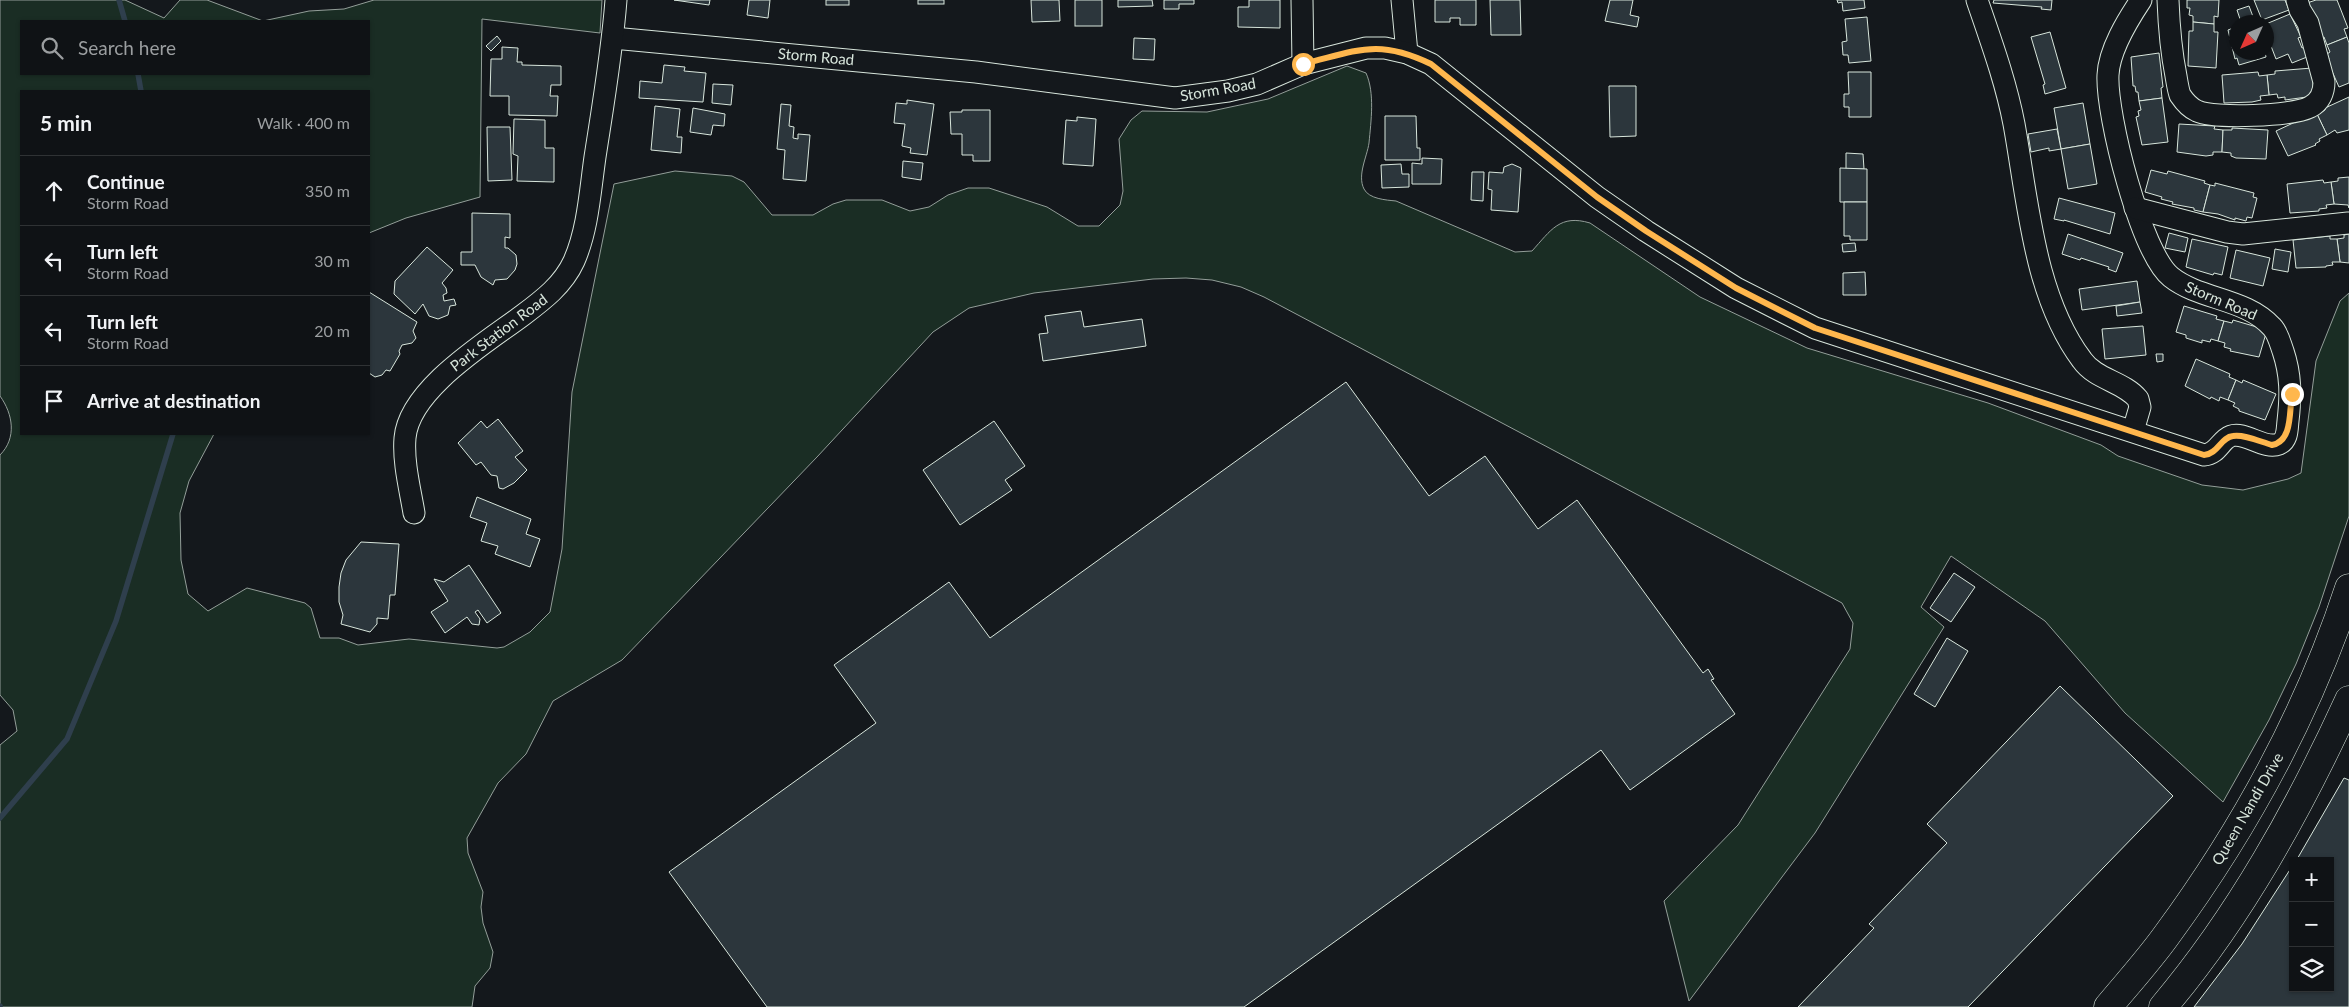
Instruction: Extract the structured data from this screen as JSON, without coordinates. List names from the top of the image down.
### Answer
{
  "streets": {
    "main road": ["Queen Nandi Drive"],
    "street": ["Storm Road", "Park Station Road"]
  },
  "crossings": [
    ["Storm Road", "Park Station Road"]
  ],
  "north": "bottom left",
  "page": {
    "search": "Search here",
    "heading": ["5 min", "Walk · 400 m"],
    "list": [
      ["Continue", "Storm Road", "350 m"],
      ["Turn left", "Storm Road", "30 m"],
      ["Turn left", "Storm Road", "20 m"],
      "Arrive at destination"
    ],
    "map_buttons": ["+", "−"]
  }
}
